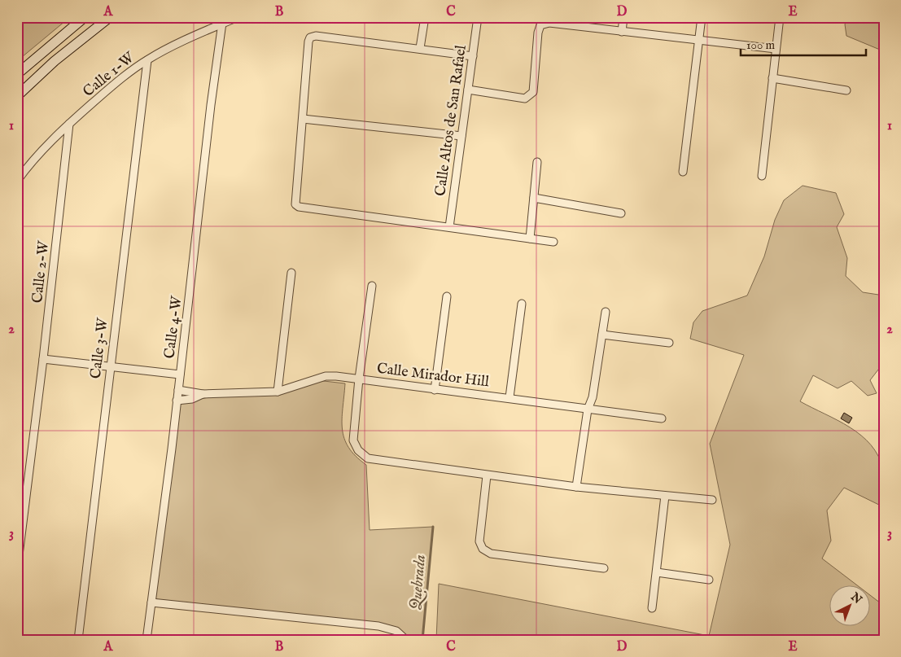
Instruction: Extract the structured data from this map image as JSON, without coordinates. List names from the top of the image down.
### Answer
{
  "streets": {
    "street": [
      "Calle 1-W",
      "Calle Altos de San Rafael",
      "Calle 2-W",
      "Calle 4-W",
      "Calle 3-W",
      "Calle Mirador Hill"
    ]
  },
  "crossings": [
    ["Calle 1-W", "Calle 2-W"],
    ["Calle 1-W", "Calle 4-W"],
    ["Calle 1-W", "Calle 3-W"],
    ["Calle 4-W", "Calle Mirador Hill"]
  ],
  "water": ["Quebrada"],
  "scale_bar": "100 m",
  "north": "top right",
  "grid": {
    "columns": [
      "A",
      "B",
      "C",
      "D",
      "E"
    ],
    "rows": ["1", "2", "3"]
  }
}
